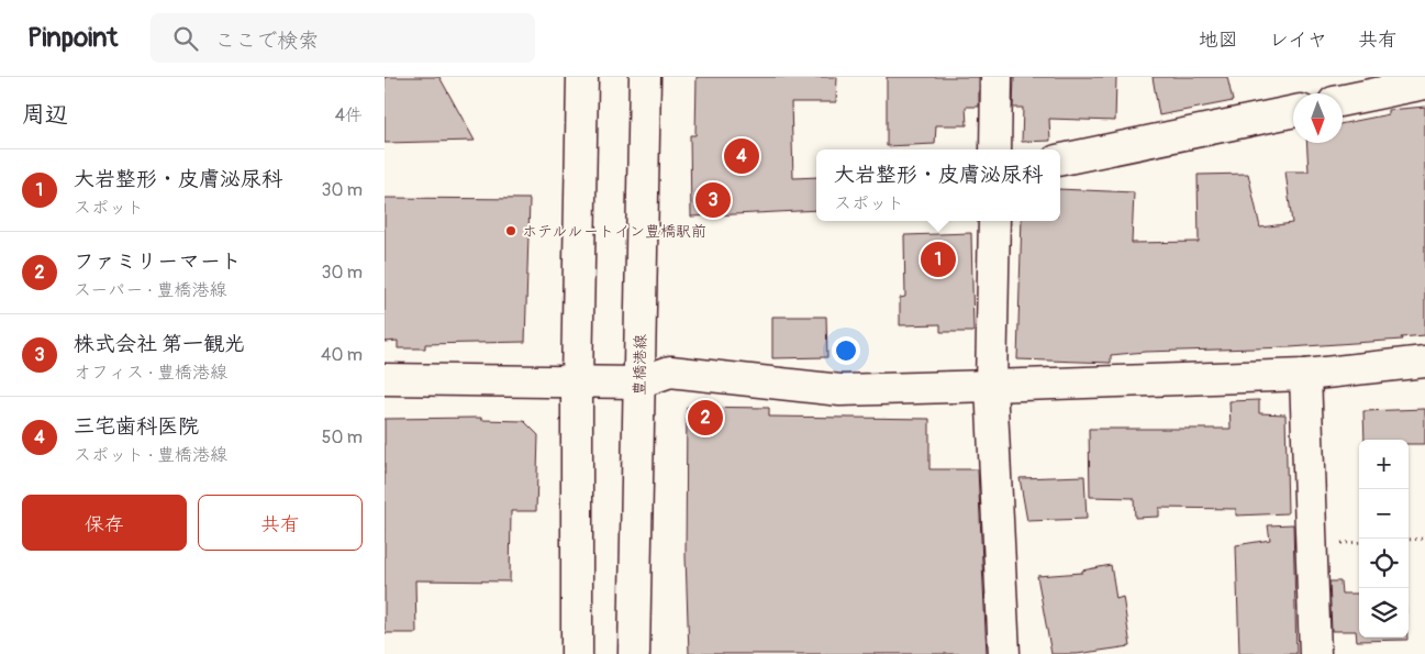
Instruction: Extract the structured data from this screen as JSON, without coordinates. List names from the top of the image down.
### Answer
{
  "streets": {
    "street": ["豊橋港線"]
  },
  "places": ["ホテルルートイン豊橋駅前"],
  "north": "bottom",
  "page": {
    "header": "Pinpoint",
    "search": "ここで検索",
    "nav": ["地図", "レイヤ", "共有"],
    "heading": ["周辺", "4件"],
    "pins": [
      "4",
      "3",
      "1",
      "2"
    ],
    "list": [
      {
        "mark": "1",
        "name": "大岩整形・皮膚泌尿科",
        "note": "スポット",
        "value": "30 m"
      },
      {
        "mark": "2",
        "name": "ファミリーマート",
        "note": "スーパー · 豊橋港線",
        "value": "30 m"
      },
      {
        "mark": "3",
        "name": "株式会社 第一観光",
        "note": "オフィス · 豊橋港線",
        "value": "40 m"
      },
      {
        "mark": "4",
        "name": "三宅歯科医院",
        "note": "スポット · 豊橋港線",
        "value": "50 m"
      }
    ],
    "popup": ["大岩整形・皮膚泌尿科", "スポット"],
    "map_buttons": ["+", "−"],
    "buttons": ["保存", "共有"]
  }
}
